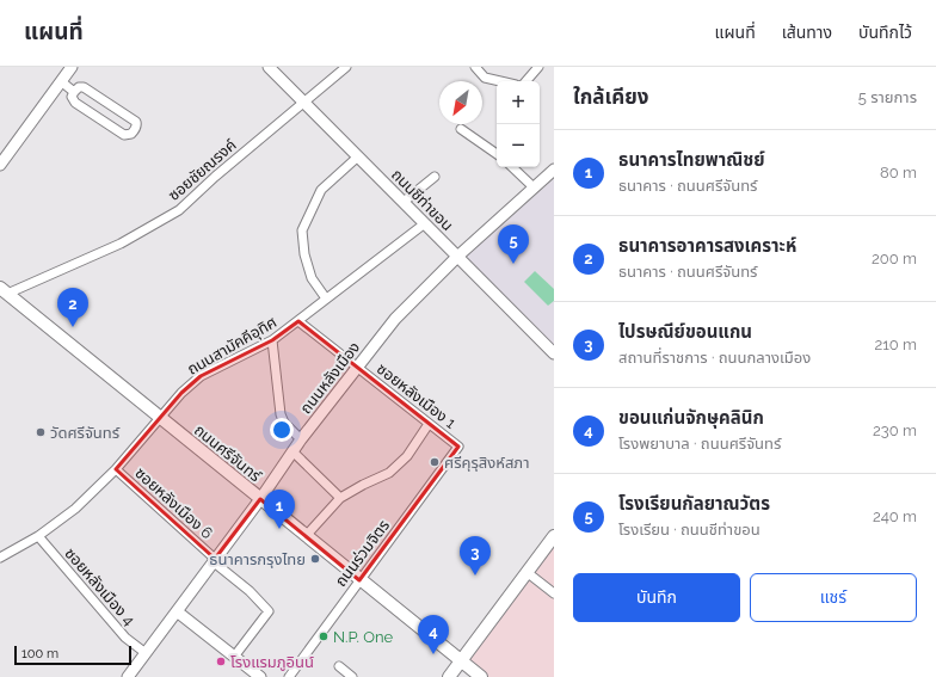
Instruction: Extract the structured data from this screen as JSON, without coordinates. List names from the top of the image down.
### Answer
{
  "streets": {
    "main road": ["ถนนศรีจันทร์"],
    "street": [
      "ซอยชัยณรงค์",
      "ถนนชีท่าขอน",
      "ถนนสามัคคีอุทิศ",
      "ถนนหลังเมือง",
      "ซอยหลังเมือง 1",
      "ซอยหลังเมือง 6",
      "ถนนร่วมจิตร",
      "ซอยหลังเมือง 4"
    ]
  },
  "crossings": [
    ["ซอยชัยณรงค์", "ถนนชีท่าขอน"],
    ["ซอยชัยณรงค์", "ถนนศรีจันทร์"],
    ["ถนนชีท่าขอน", "ถนนสามัคคีอุทิศ"],
    ["ถนนชีท่าขอน", "ถนนหลังเมือง"],
    ["ถนนสามัคคีอุทิศ", "ซอยหลังเมือง 1"],
    ["ถนนสามัคคีอุทิศ", "ถนนศรีจันทร์"],
    ["ถนนสามัคคีอุทิศ", "ซอยหลังเมือง 6"],
    ["ถนนสามัคคีอุทิศ", "ซอยหลังเมือง 4"],
    ["ถนนหลังเมือง", "ซอยหลังเมือง 1"],
    ["ถนนหลังเมือง", "ถนนศรีจันทร์"],
    ["ถนนหลังเมือง", "ซอยหลังเมือง 6"],
    ["ถนนหลังเมือง", "ซอยหลังเมือง 4"],
    ["ซอยหลังเมือง 1", "ถนนร่วมจิตร"],
    ["ถนนศรีจันทร์", "ถนนร่วมจิตร"]
  ],
  "places": [
    "วัดศรีจันทร์",
    "ศรีคุรุสิงห์สภา",
    "ธนาคารกรุงไทย",
    "N.P. One",
    "โรงแรมภูอินน์"
  ],
  "scale_bar": "100 m",
  "north": "bottom left",
  "page": {
    "header": "แผนที่",
    "nav": ["แผนที่", "เส้นทาง", "บันทึกไว้"],
    "heading": ["ใกล้เคียง", "5 รายการ"],
    "map_buttons": ["+", "−"],
    "list": [
      {
        "mark": "1",
        "name": "ธนาคารไทยพาณิชย์",
        "note": "ธนาคาร · ถนนศรีจันทร์",
        "value": "80 m"
      },
      {
        "mark": "2",
        "name": "ธนาคารอาคารสงเคราะห์",
        "note": "ธนาคาร · ถนนศรีจันทร์",
        "value": "200 m"
      },
      {
        "mark": "3",
        "name": "ไปรษณีย์ขอนแกน",
        "note": "สถานที่ราชการ · ถนนกลางเมือง",
        "value": "210 m"
      },
      {
        "mark": "4",
        "name": "ขอนแก่นจักษุคลินิก",
        "note": "โรงพยาบาล · ถนนศรีจันทร์",
        "value": "230 m"
      },
      {
        "mark": "5",
        "name": "โรงเรียนกัลยาณวัตร",
        "note": "โรงเรียน · ถนนชีท่าขอน",
        "value": "240 m"
      }
    ],
    "pins": [
      "5",
      "2",
      "1",
      "3",
      "4"
    ],
    "buttons": ["บันทึก", "แชร์"],
    "scale": "100 m"
  }
}
